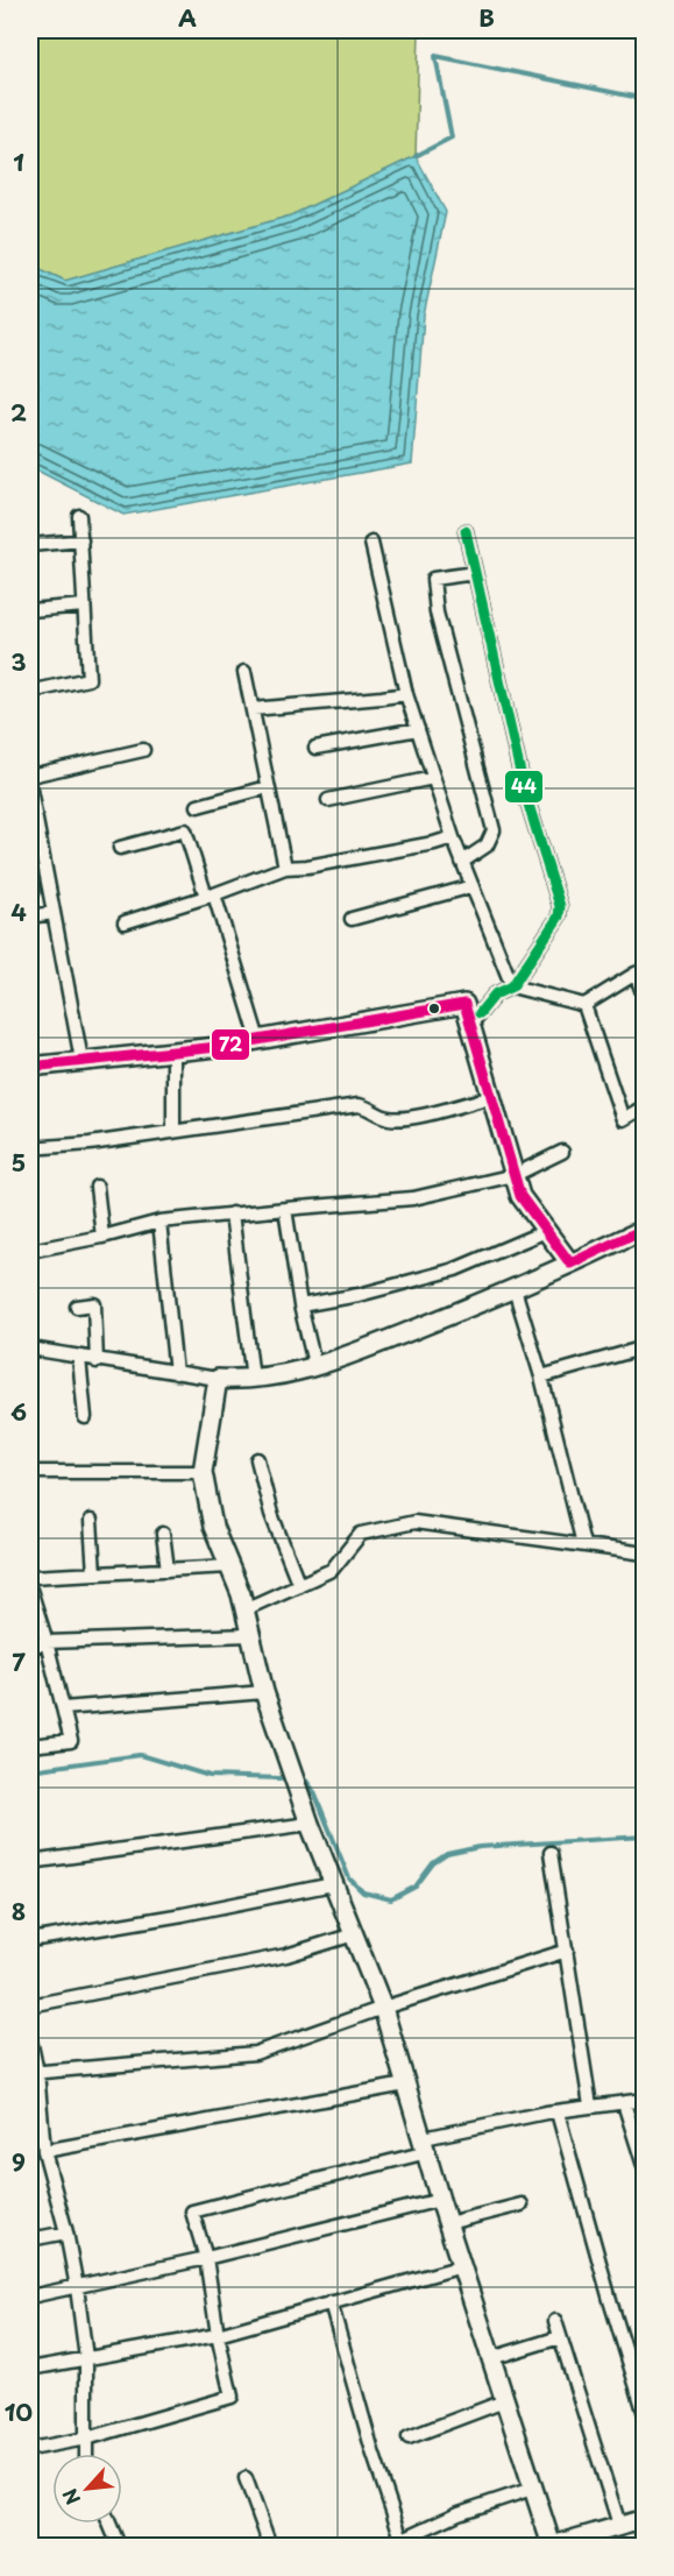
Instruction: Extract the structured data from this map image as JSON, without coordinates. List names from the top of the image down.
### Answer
{
  "lines": ["transit line 44", "transit line 72"],
  "north": "bottom left",
  "grid": {
    "columns": ["A", "B"],
    "rows": [
      "1",
      "2",
      "3",
      "4",
      "5",
      "6",
      "7",
      "8",
      "9",
      "10"
    ]
  }
}
